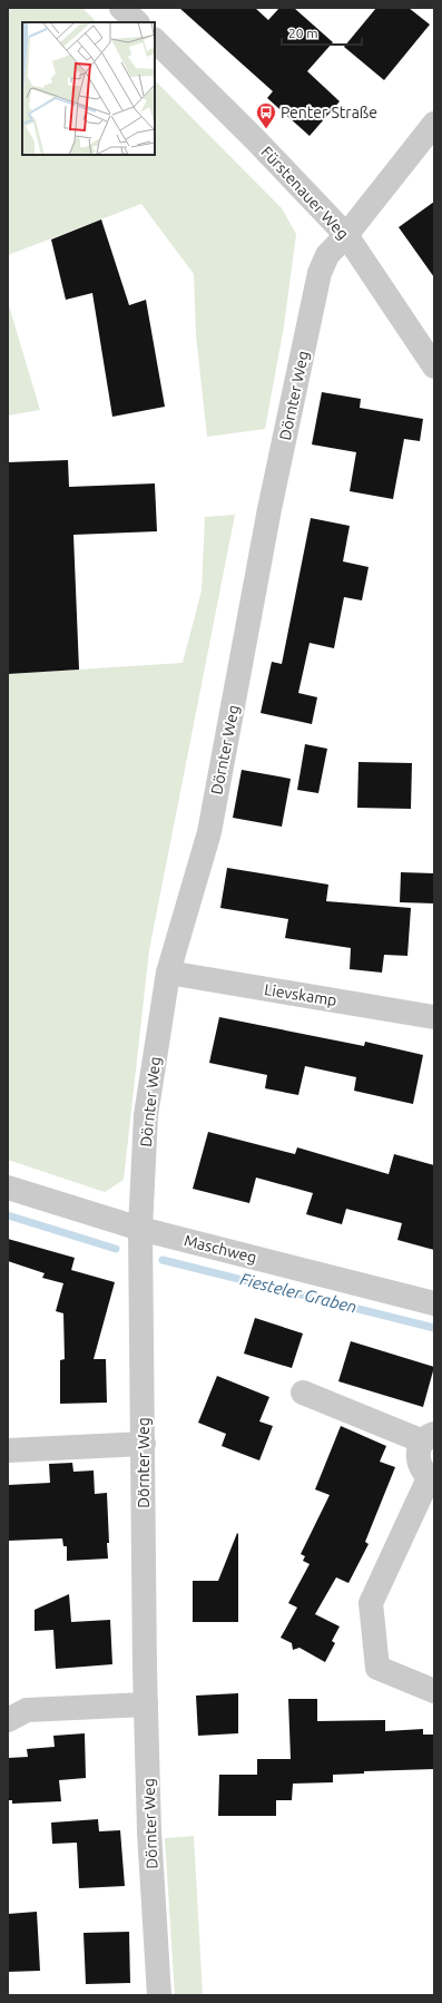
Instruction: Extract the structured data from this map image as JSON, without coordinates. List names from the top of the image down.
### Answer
{
  "streets": {
    "street": [
      "Fürstenauer Weg",
      "Dörnter Weg",
      "Lievskamp",
      "Maschweg"
    ]
  },
  "crossings": [
    ["Fürstenauer Weg", "Dörnter Weg"],
    ["Dörnter Weg", "Lievskamp"],
    ["Dörnter Weg", "Maschweg"]
  ],
  "water": ["Fiesteler Graben"],
  "places": {
    "bus stop": ["Penter Straße"]
  },
  "scale_bar": "20 m"
}
